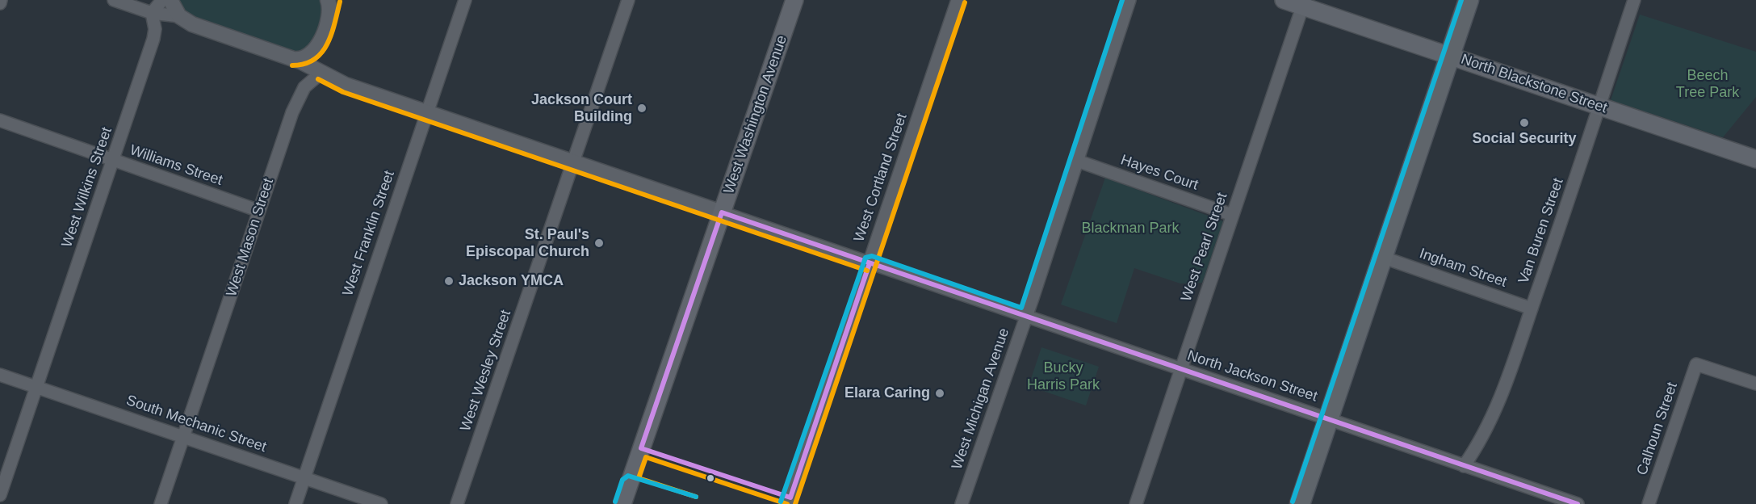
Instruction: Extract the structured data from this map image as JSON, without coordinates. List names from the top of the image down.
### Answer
{
  "streets": {
    "main road": ["North Blackstone Street", "West Washington Avenue"],
    "street": [
      "Williams Street",
      "Hayes Court",
      "West Cortland Street",
      "West Wilkins Street",
      "Van Buren Street",
      "West Franklin Street",
      "West Mason Street",
      "West Pearl Street",
      "Ingham Street",
      "West Wesley Street",
      "North Jackson Street",
      "West Michigan Avenue",
      "South Mechanic Street",
      "Calhoun Street"
    ]
  },
  "crossings": [
    ["North Blackstone Street", "Van Buren Street"],
    ["North Blackstone Street", "West Pearl Street"],
    ["West Washington Avenue", "North Jackson Street"],
    ["Williams Street", "West Wilkins Street"],
    ["Williams Street", "West Mason Street"],
    ["Hayes Court", "West Pearl Street"],
    ["Hayes Court", "West Michigan Avenue"],
    ["West Cortland Street", "North Jackson Street"],
    ["West Wilkins Street", "South Mechanic Street"],
    ["Van Buren Street", "Ingham Street"],
    ["Van Buren Street", "North Jackson Street"],
    ["West Franklin Street", "South Mechanic Street"],
    ["West Mason Street", "South Mechanic Street"],
    ["West Pearl Street", "North Jackson Street"],
    ["North Jackson Street", "West Michigan Avenue"]
  ],
  "parks": ["Beech Tree Park", "Blackman Park", "Bucky Harris Park"],
  "places": [
    "Jackson Court Building",
    "Social Security",
    "St. Paul's Episcopal Church",
    "Jackson YMCA",
    "Elara Caring"
  ]
}
